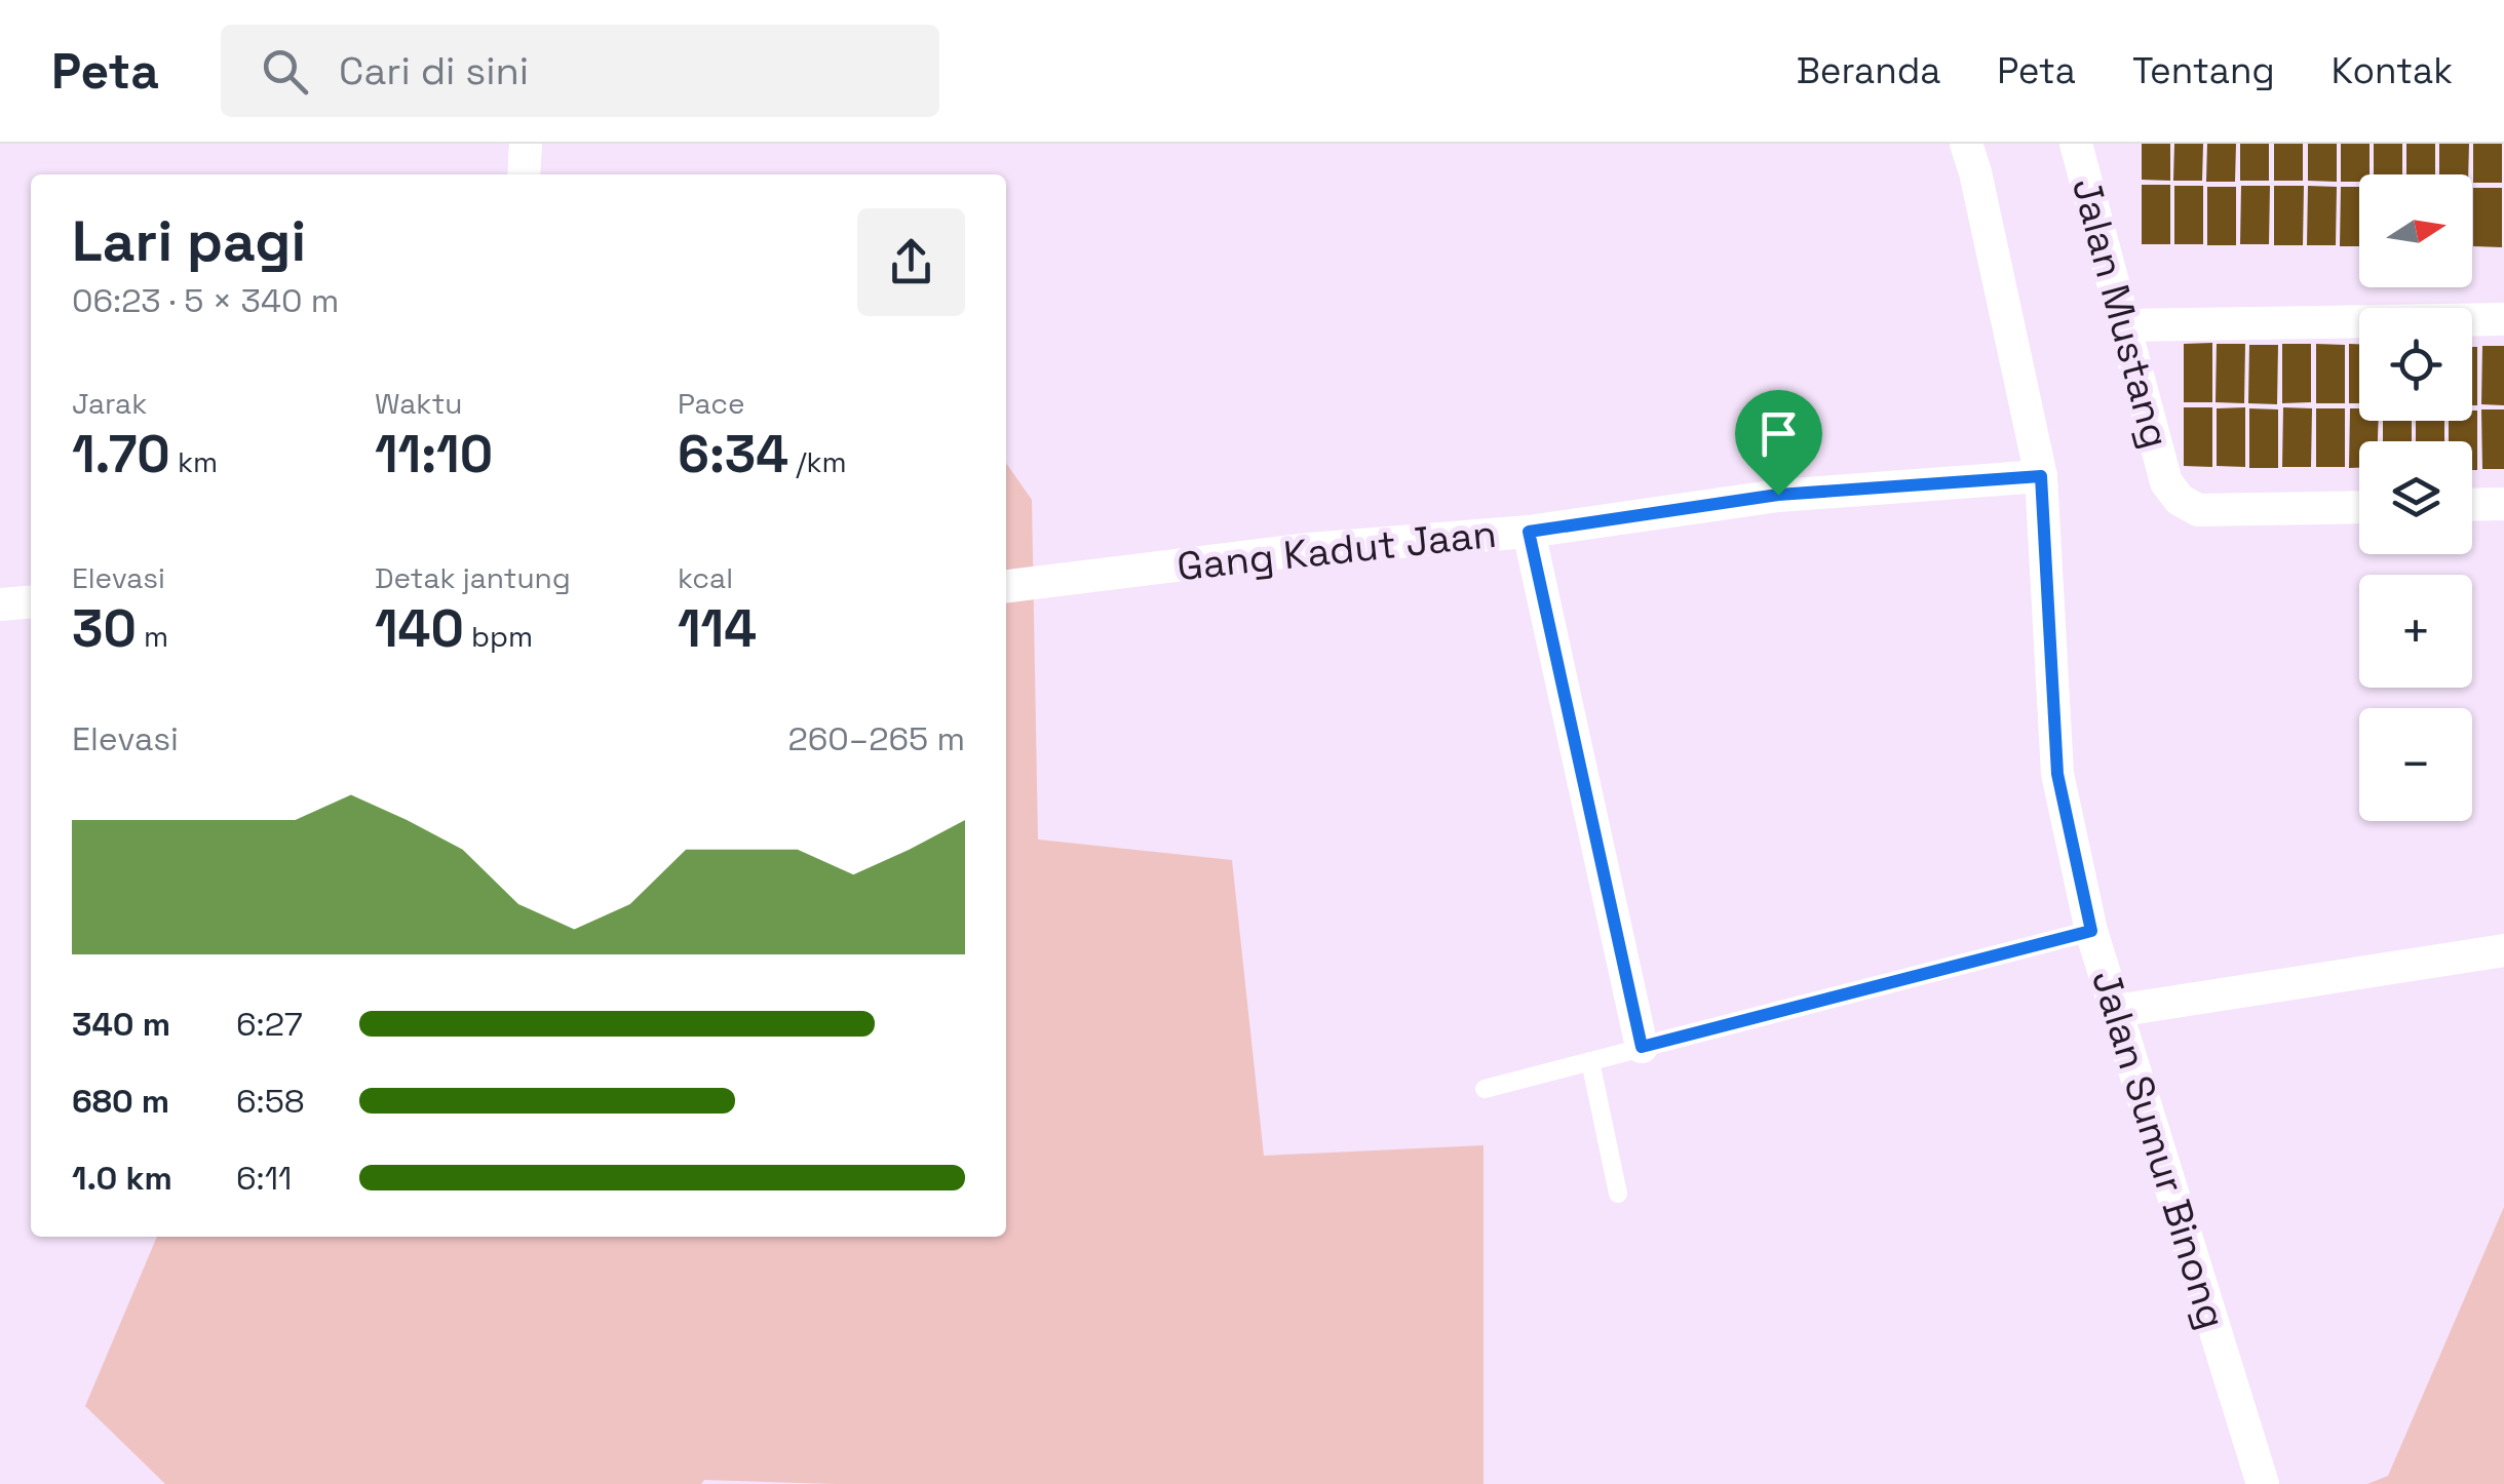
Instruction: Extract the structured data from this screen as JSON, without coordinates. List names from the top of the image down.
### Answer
{
  "streets": {
    "street": ["Jalan Mustang", "Gang Kadut Jaan", "Jalan Sumur Binong"]
  },
  "crossings": [
    ["Gang Kadut Jaan", "Jalan Sumur Binong"]
  ],
  "north": "right",
  "page": {
    "header": "Peta",
    "search": "Cari di sini",
    "nav": [
      "Beranda",
      "Peta",
      "Tentang",
      "Kontak"
    ],
    "map_buttons": ["+", "−"],
    "heading": ["Lari pagi", "06:23 · 5 × 340 m"],
    "stats": [
      ["Jarak", "1.70 km"],
      ["Waktu", "11:10"],
      ["Pace", "6:34 /km"],
      ["Elevasi", "30 m"],
      ["Detak jantung", "140 bpm"],
      ["kcal", "114"]
    ],
    "chart": ["Elevasi", "260–265 m"],
    "list": [
      {
        "name": "340 m",
        "note": "6:27"
      },
      {
        "name": "680 m",
        "note": "6:58"
      },
      {
        "name": "1.0 km",
        "note": "6:11"
      }
    ]
  }
}
